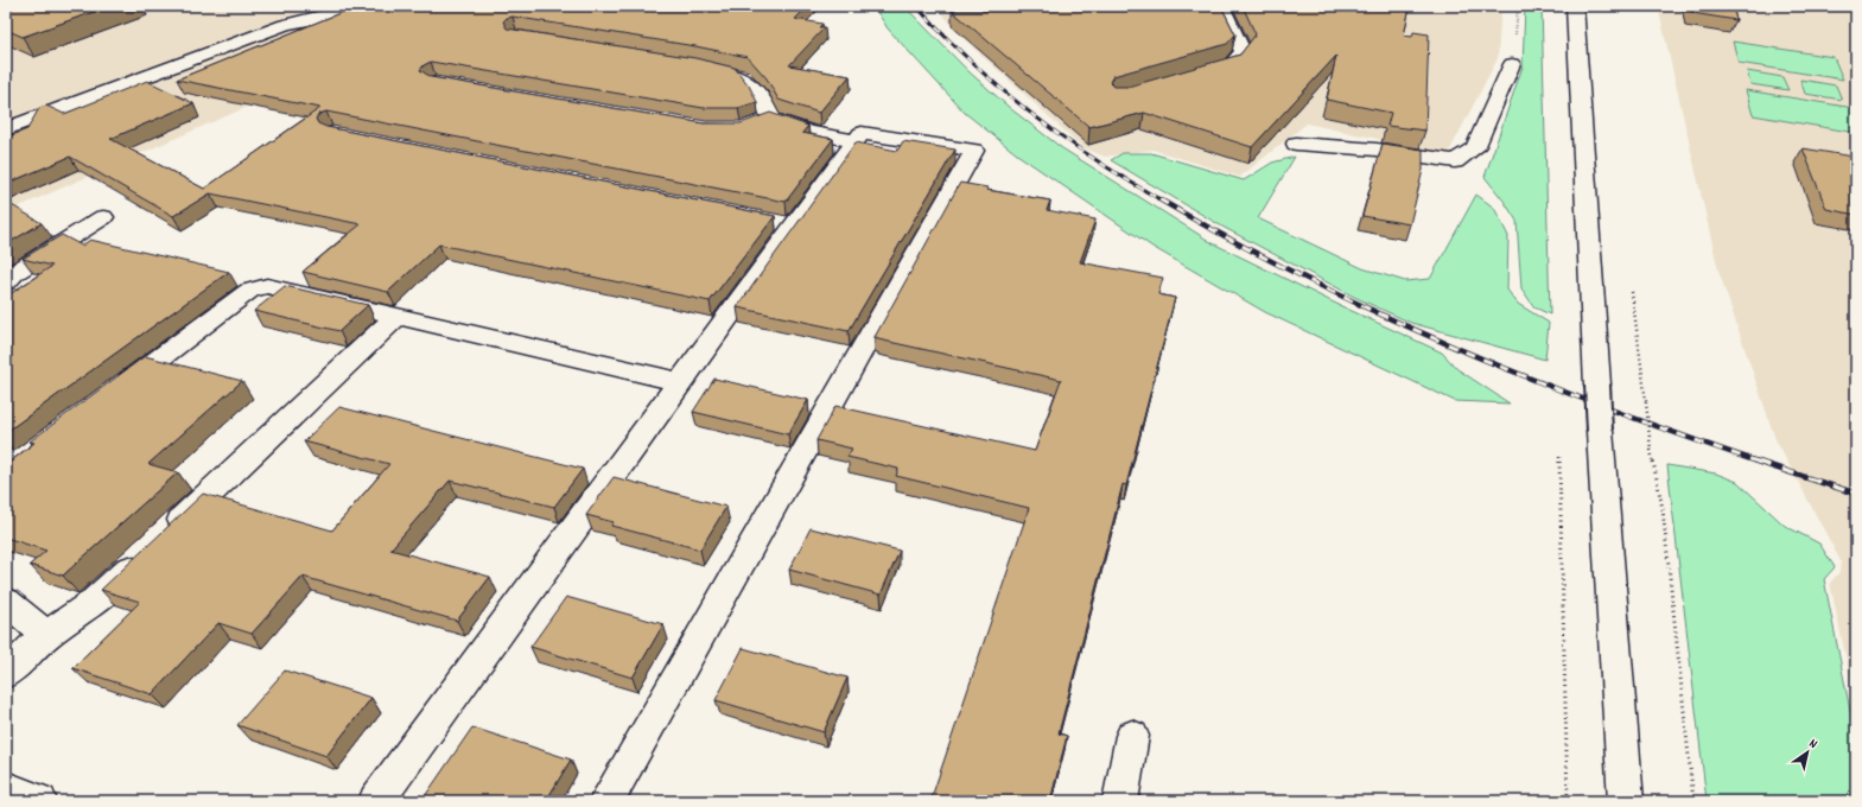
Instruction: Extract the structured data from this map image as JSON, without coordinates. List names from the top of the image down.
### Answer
{
  "north": "top right"
}
